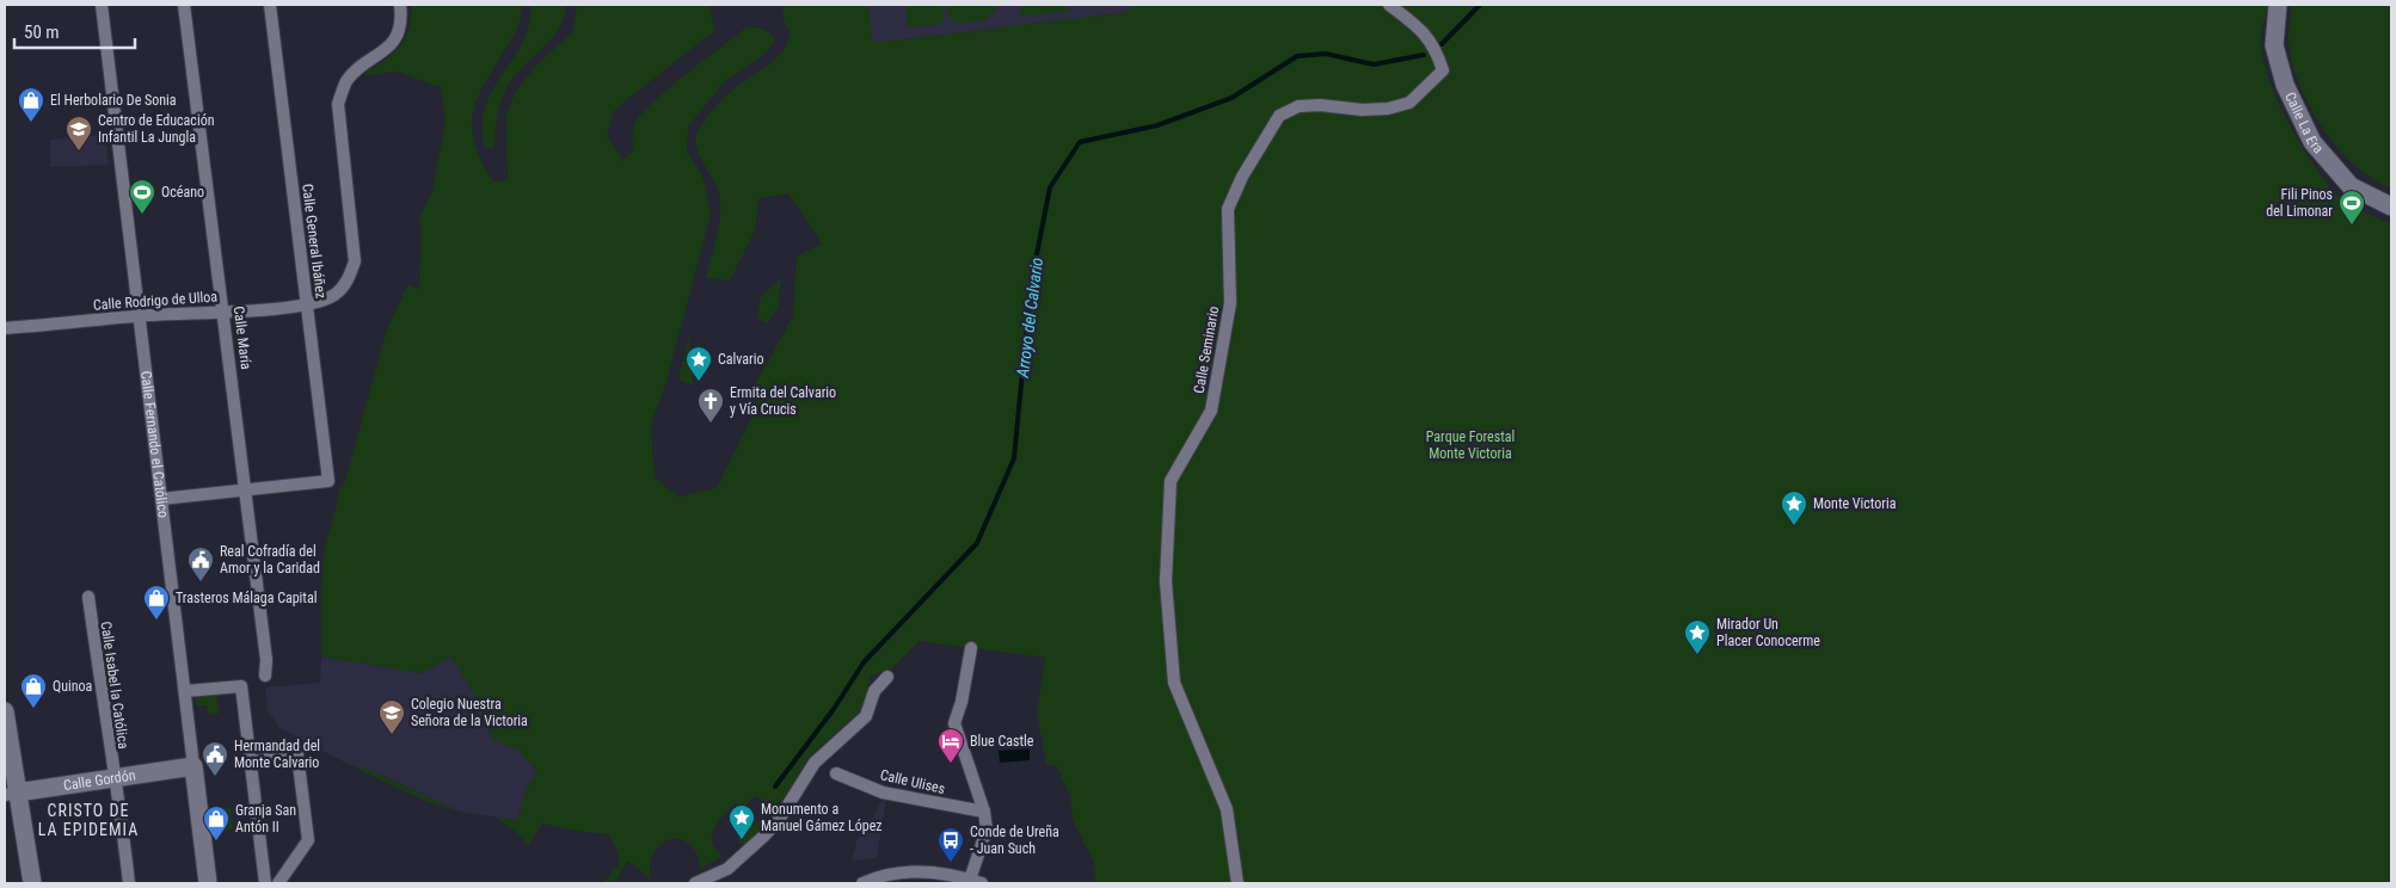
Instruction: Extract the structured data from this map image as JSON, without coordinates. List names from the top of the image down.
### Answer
{
  "streets": {
    "main road": ["Calle La Era", "Calle Fernando el Católico", "Calle Gordón"],
    "street": [
      "Calle General Ibáñez",
      "Calle Rodrigo de Ulloa",
      "Calle María",
      "Calle Seminario",
      "Calle Isabel la Católica",
      "Calle Ulises"
    ]
  },
  "crossings": [
    ["Calle General Ibáñez", "Calle Rodrigo de Ulloa"],
    ["Calle General Ibáñez", "Calle María"],
    ["Calle Rodrigo de Ulloa", "Calle María"],
    ["Calle Rodrigo de Ulloa", "Calle Fernando el Católico"],
    ["Calle Fernando el Católico", "Calle Gordón"],
    ["Calle Isabel la Católica", "Calle Gordón"]
  ],
  "districts": ["CRISTO DE LA EPIDEMIA"],
  "water": ["Arroyo del Calvario"],
  "parks": ["Parque Forestal Monte Victoria"],
  "places": {
    "shop": [
      "El Herbolario De Sonia",
      "Trasteros Málaga Capital",
      "Quinoa",
      "Granja San Antón II"
    ],
    "school or university": ["Centro de Educación Infantil La Jungla", "Colegio Nuestra Señora de la Victoria"],
    "sports": ["Océano", "Fili Pinos del Limonar"],
    "place": [
      "Calvario",
      "Monte Victoria",
      "Mirador Un Placer Conocerme",
      "Monumento a Manuel Gámez López"
    ],
    "church": ["Ermita del Calvario y Vía Crucis"],
    "public building": ["Real Cofradía del Amor y la Caridad", "Hermandad del Monte Calvario"],
    "hotel": ["Blue Castle"],
    "bus stop": ["Conde de Ureña - Juan Such"]
  },
  "scale_bar": "50 m"
}
